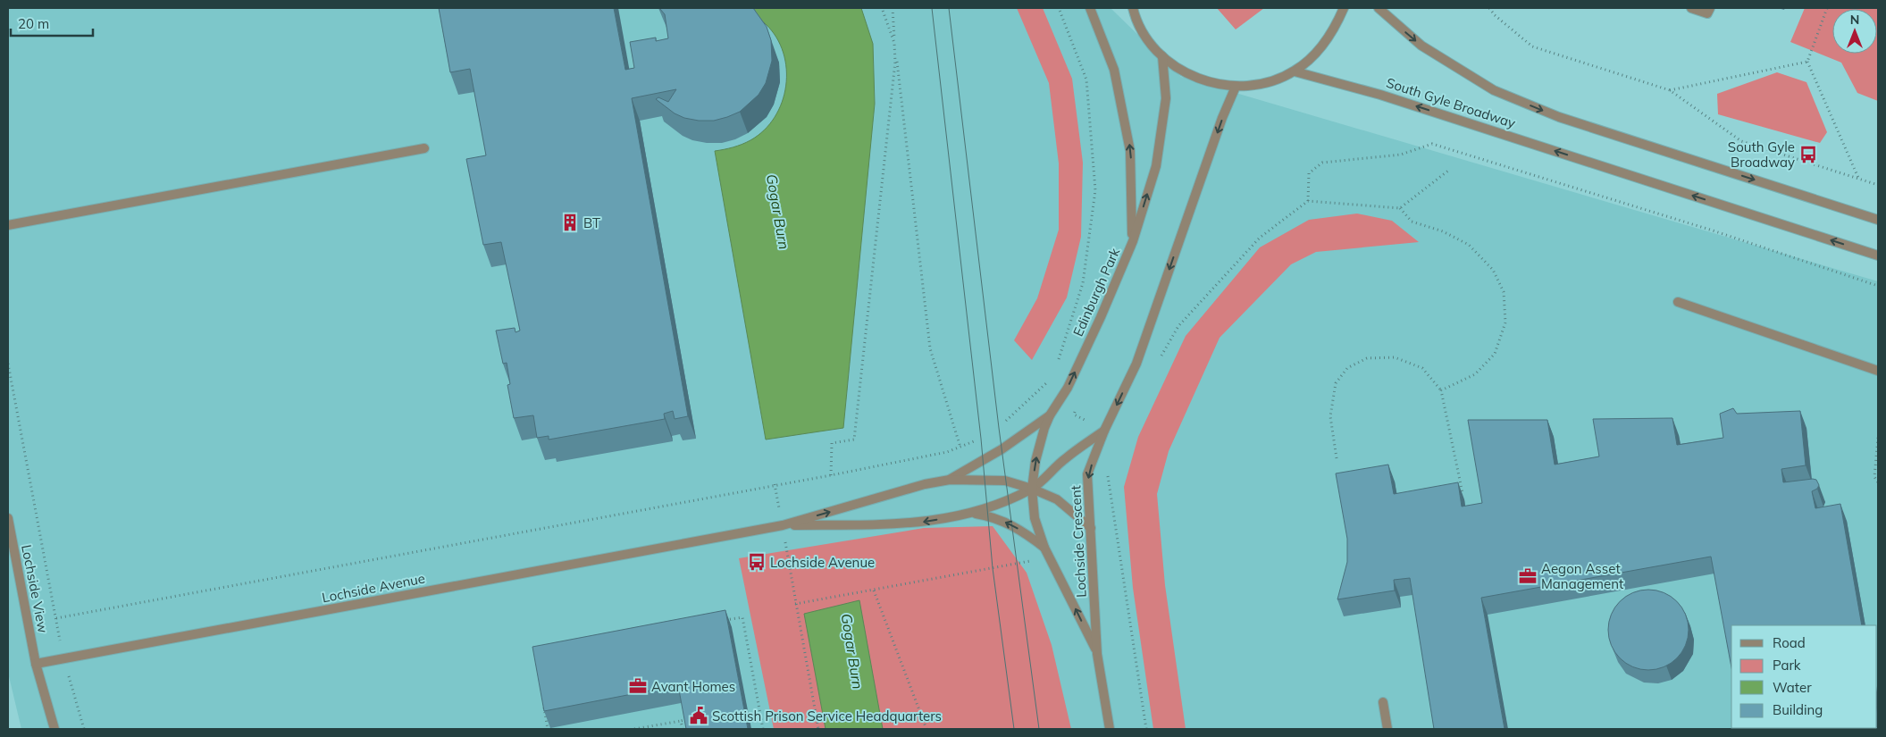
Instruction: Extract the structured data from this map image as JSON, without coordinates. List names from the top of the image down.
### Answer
{
  "streets": {
    "street": [
      "South Gyle Broadway",
      "Edinburgh Park",
      "Lochside Crescent",
      "Lochside Avenue",
      "Lochside View"
    ]
  },
  "crossings": [
    ["Edinburgh Park", "Lochside Crescent"],
    ["Edinburgh Park", "Lochside Avenue"],
    ["Lochside Crescent", "Lochside Avenue"],
    ["Lochside Avenue", "Lochside View"]
  ],
  "water": ["Gogar Burn"],
  "places": {
    "bus stop": ["South Gyle Broadway", "Lochside Avenue"],
    "building": ["BT"],
    "office": ["Aegon Asset Management", "Avant Homes"],
    "public building": ["Scottish Prison Service Headquarters"]
  },
  "legend": [
    "Road",
    "Park",
    "Water",
    "Building"
  ],
  "scale_bar": "20 m",
  "north": "top"
}
